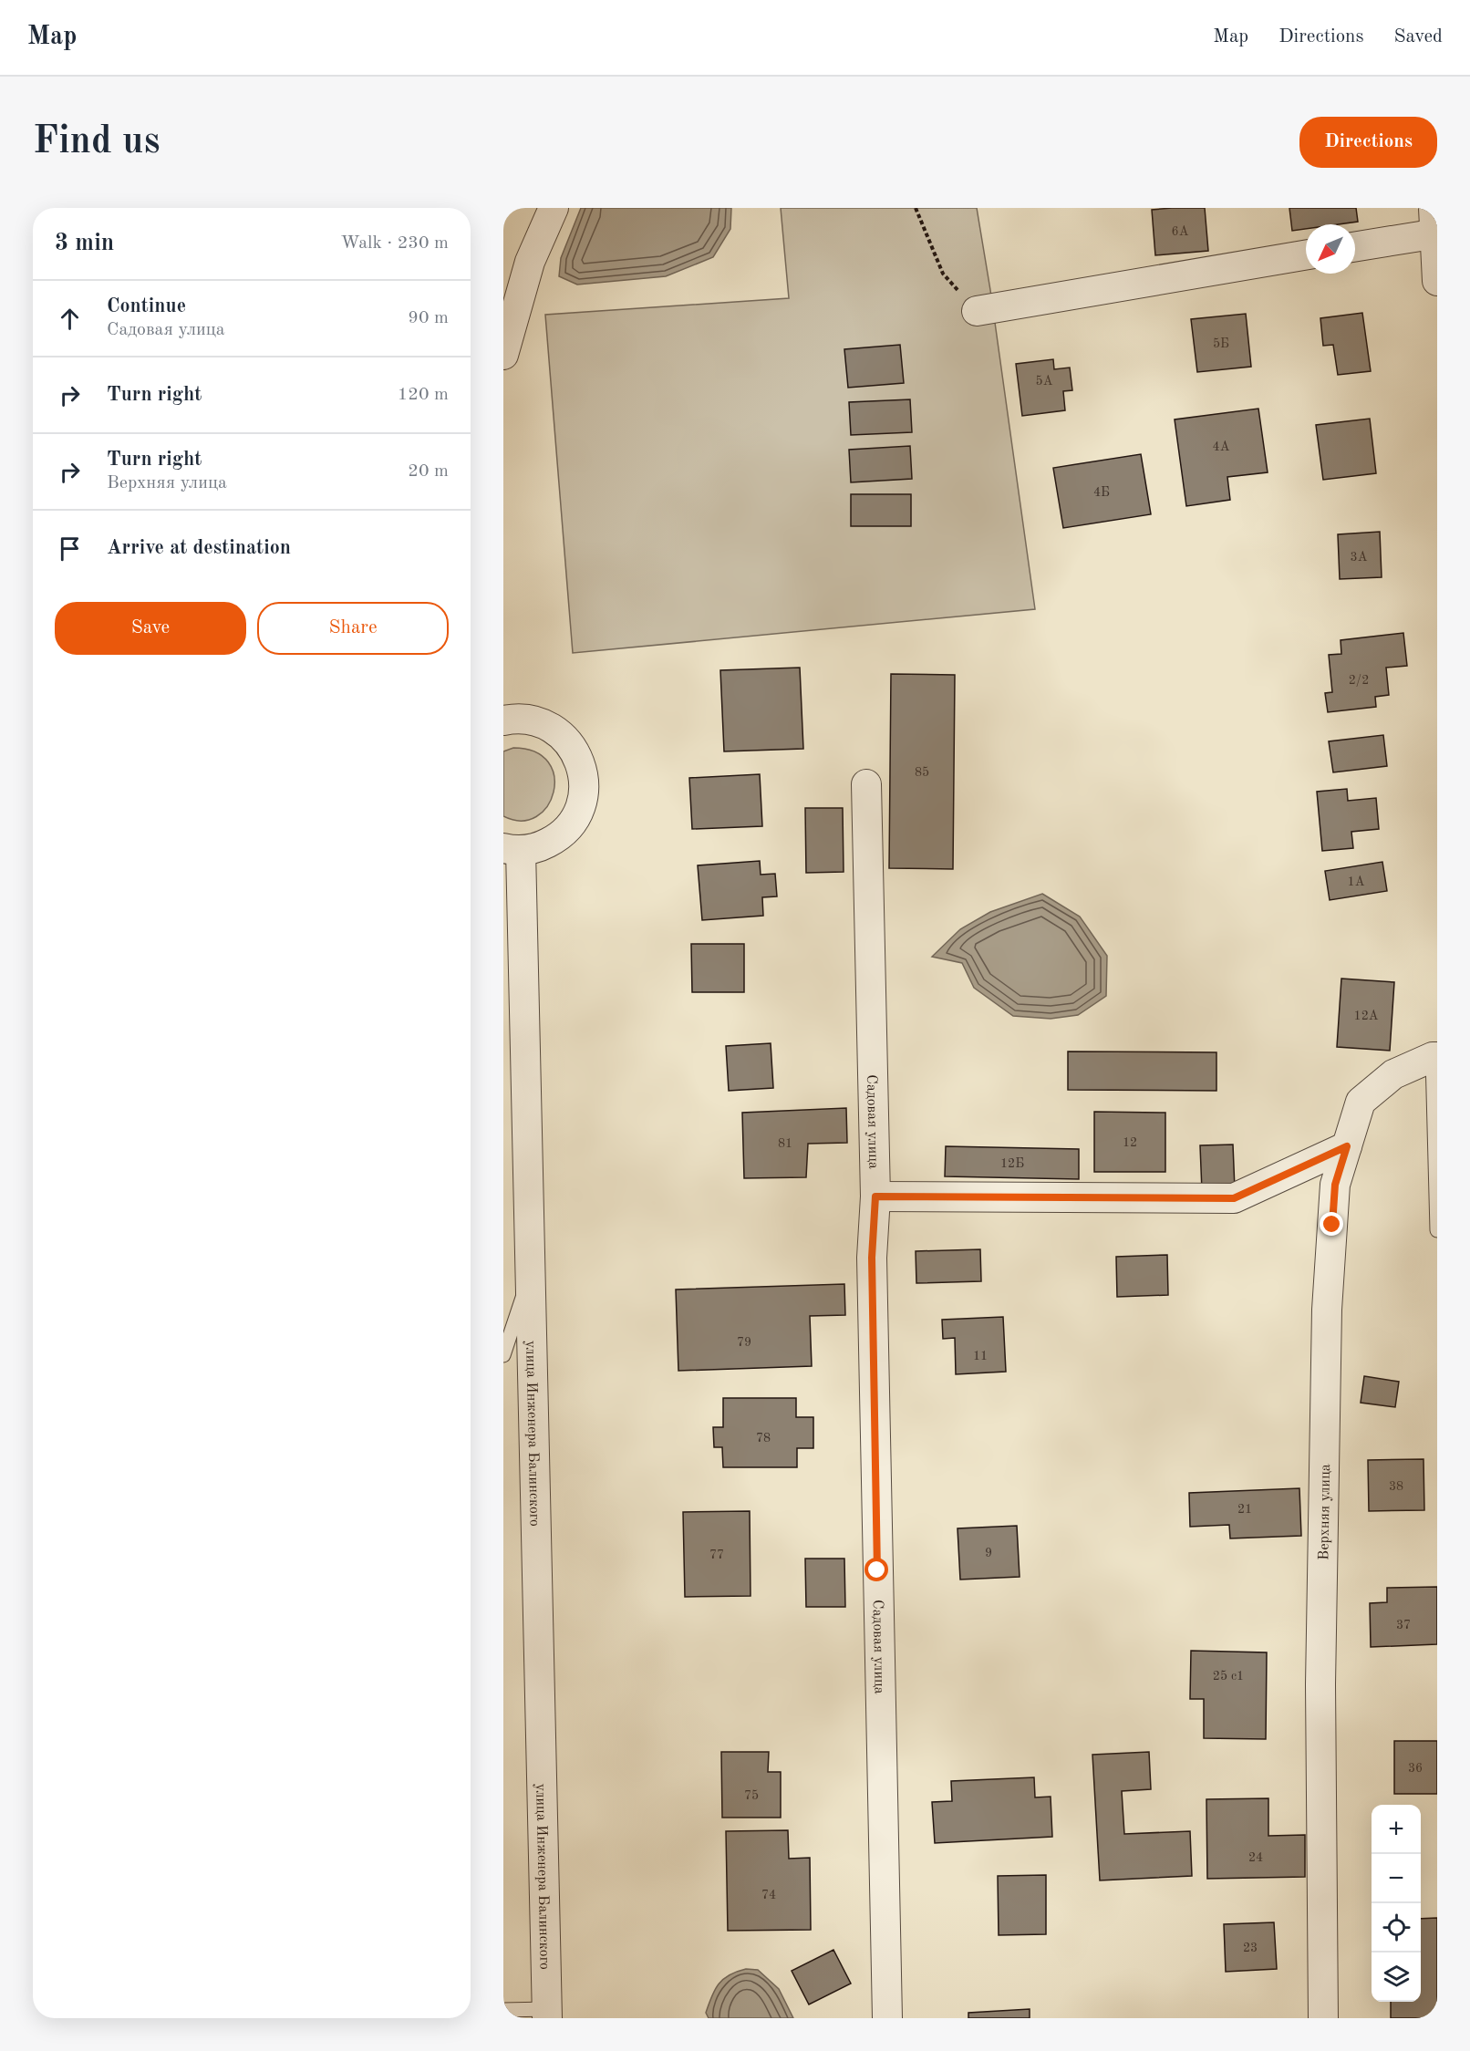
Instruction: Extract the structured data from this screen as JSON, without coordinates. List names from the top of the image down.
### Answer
{
  "streets": {
    "street": ["Садовая улица", "улица Инженера Балинского", "Верхняя улица"]
  },
  "house_numbers": [
    "6А",
    "5Б",
    "5А",
    "4А",
    "4Б",
    "3А",
    "2/2",
    "85",
    "1А",
    "12А",
    "12",
    "81",
    "12Б",
    "79",
    "11",
    "78",
    "38",
    "21",
    "9",
    "77",
    "37",
    "25 с1",
    "36",
    "75",
    "24",
    "74",
    "23"
  ],
  "north": "bottom left",
  "page": {
    "header": "Map",
    "nav": ["Map", "Directions", "Saved"],
    "buttons": [
      "Directions",
      ["Save", "Share"]
    ],
    "title": "Find us",
    "heading": ["3 min", "Walk · 230 m"],
    "list": [
      ["Continue", "Садовая улица", "90 m"],
      ["Turn right", "120 m"],
      ["Turn right", "Верхняя улица", "20 m"],
      "Arrive at destination"
    ],
    "map_buttons": ["+", "−"]
  }
}
